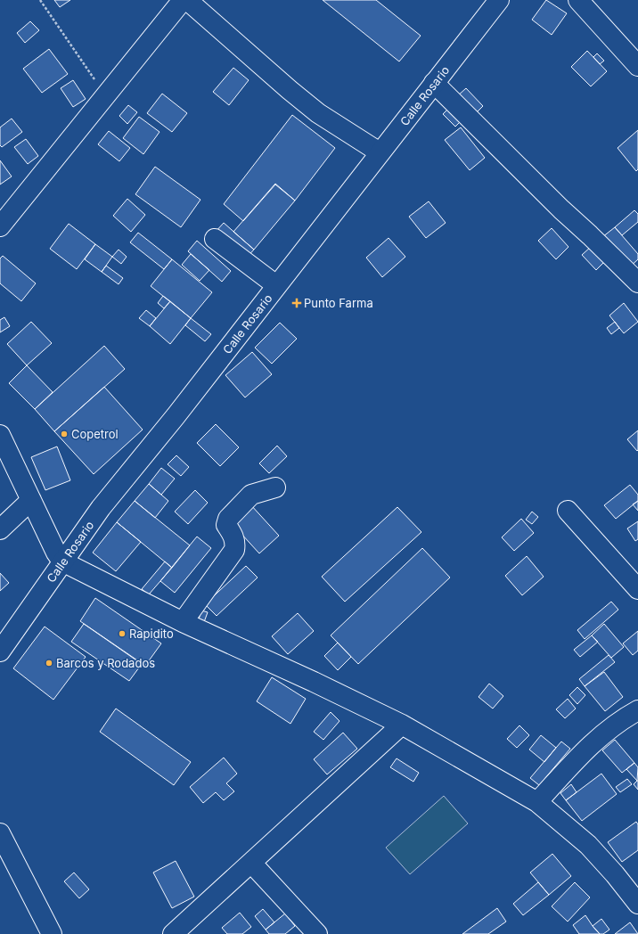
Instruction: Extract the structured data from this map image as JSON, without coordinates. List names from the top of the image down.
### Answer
{
  "streets": {
    "street": ["Calle Rosario"]
  },
  "places": {
    "health": ["Punto Farma"],
    "other": ["Copetrol", "Rapidito", "Barcos y Rodados"]
  }
}
